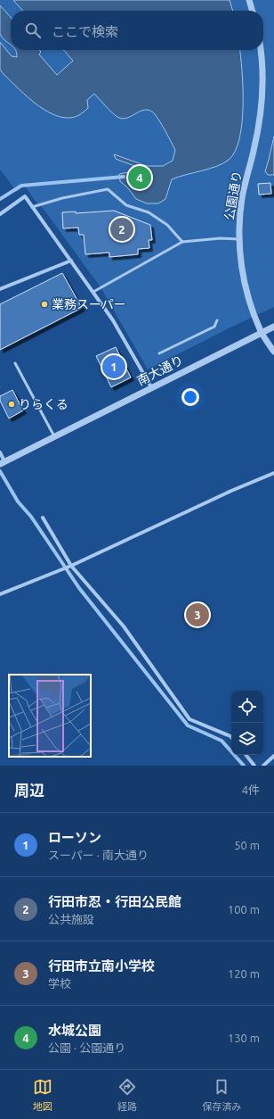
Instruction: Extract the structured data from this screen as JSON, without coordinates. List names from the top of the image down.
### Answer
{
  "streets": {
    "street": ["公園通り", "南大通り"]
  },
  "crossings": [
    ["公園通り", "南大通り"]
  ],
  "places": ["業務スーパー", "りらくる"],
  "page": {
    "search": "ここで検索",
    "pins": [
      "4",
      "2",
      "1",
      "3"
    ],
    "heading": ["周辺", "4件"],
    "list": [
      {
        "mark": "1",
        "name": "ローソン",
        "note": "スーパー · 南大通り",
        "value": "50 m"
      },
      {
        "mark": "2",
        "name": "行田市忍・行田公民館",
        "note": "公共施設",
        "value": "100 m"
      },
      {
        "mark": "3",
        "name": "行田市立南小学校",
        "note": "学校",
        "value": "120 m"
      },
      {
        "mark": "4",
        "name": "水城公園",
        "note": "公園 · 公園通り",
        "value": "130 m"
      }
    ],
    "nav": ["地図", "経路", "保存済み"]
  }
}
